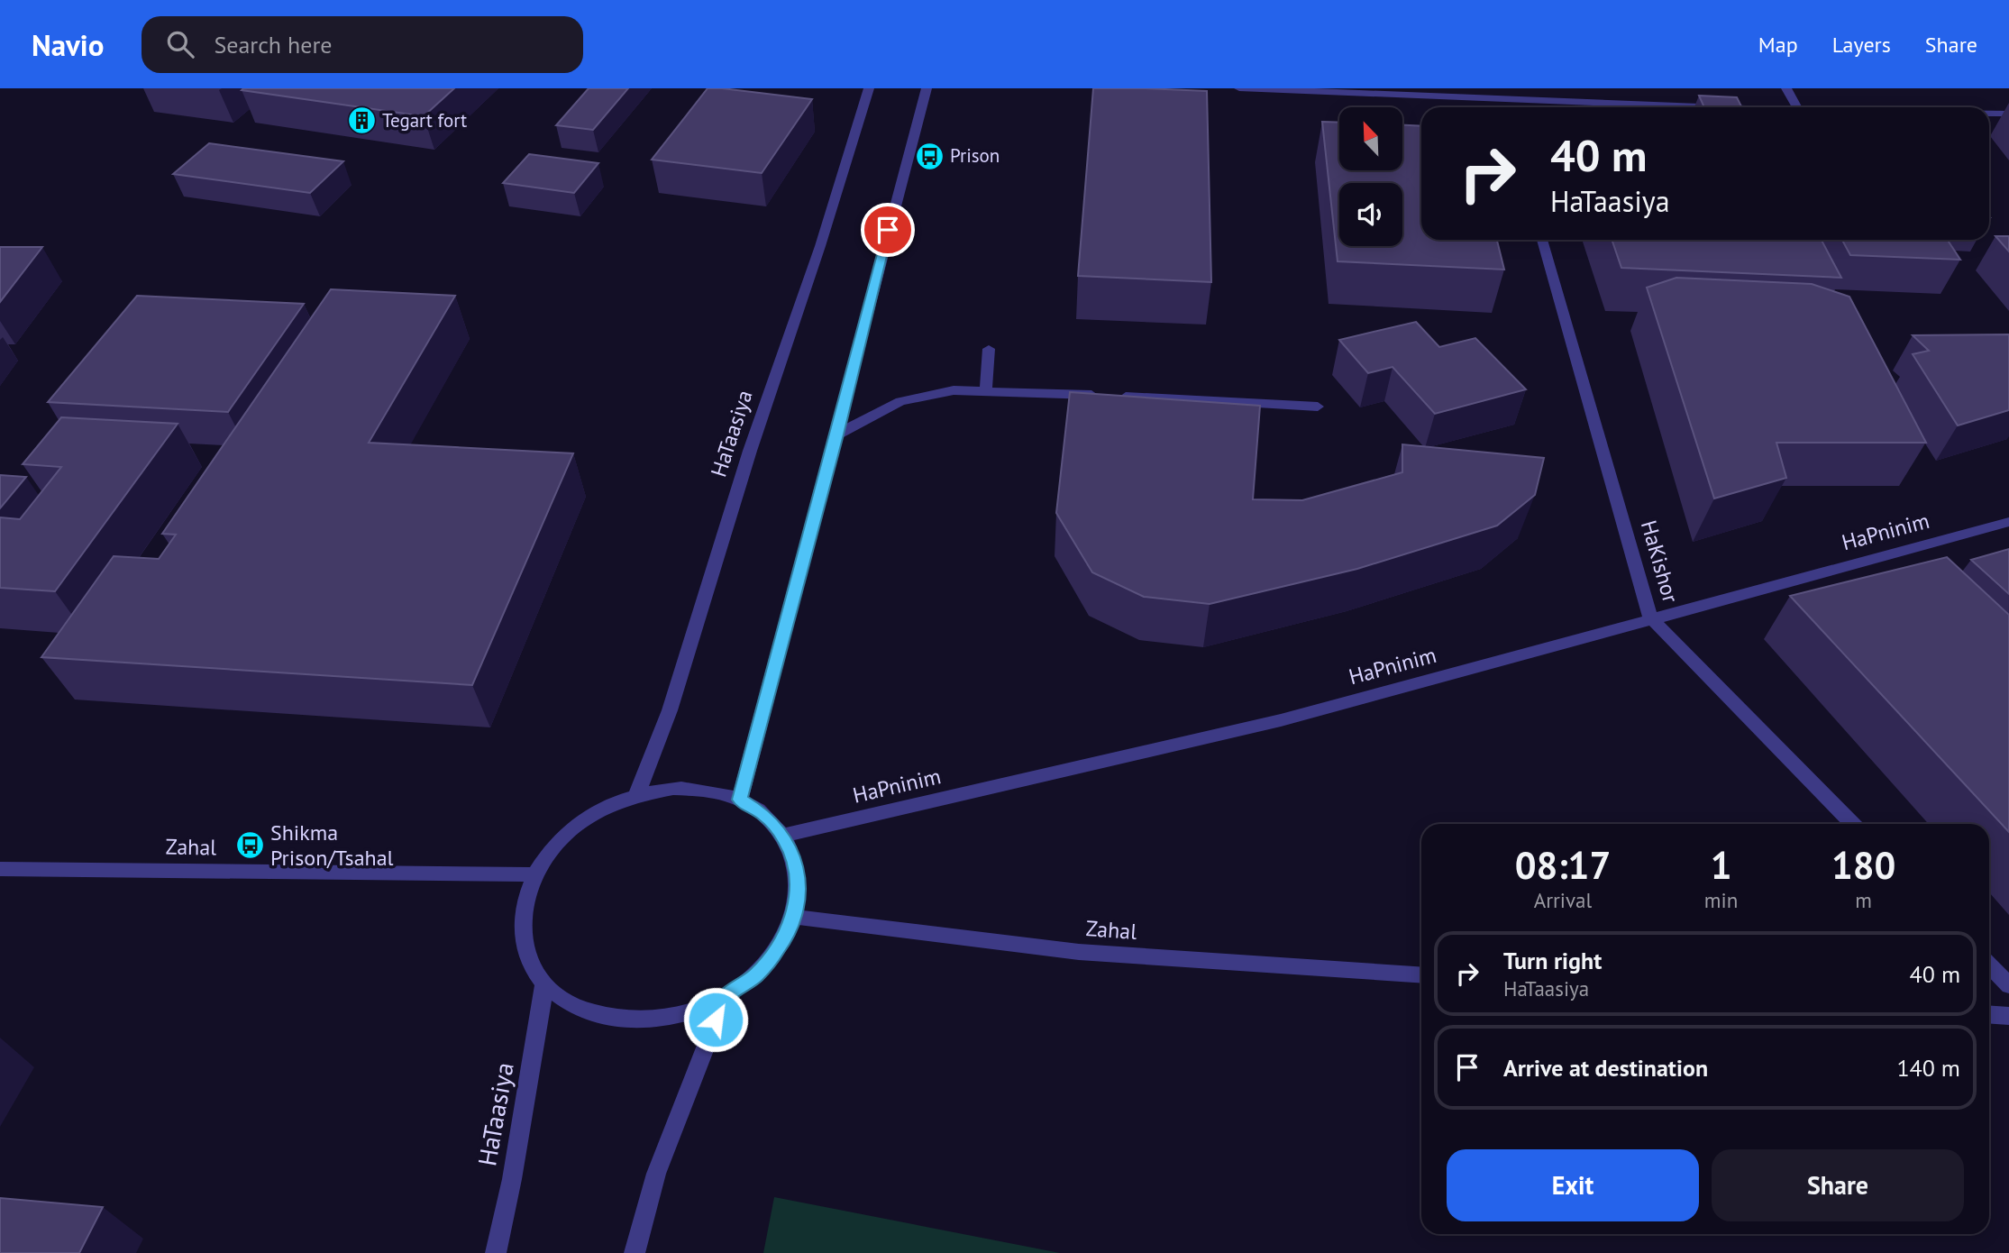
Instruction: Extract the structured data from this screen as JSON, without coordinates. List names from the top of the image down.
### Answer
{
  "streets": {
    "street": [
      "HaTaasiya",
      "HaPninim",
      "HaKishor",
      "Zahal"
    ]
  },
  "crossings": [
    ["HaPninim", "HaKishor"]
  ],
  "places": {
    "building": ["Tegart fort"],
    "bus stop": ["Prison", "Shikma Prison/Tsahal"]
  },
  "north": "top left",
  "page": {
    "header": "Navio",
    "search": "Search here",
    "nav": ["Map", "Layers", "Share"],
    "turn": ["40 m", "HaTaasiya"],
    "eta": [
      "08:17",
      "Arrival",
      "1",
      "min",
      "180",
      "m"
    ],
    "list": [
      {
        "name": "Turn right",
        "note": "HaTaasiya",
        "value": "40 m"
      },
      {
        "name": "Arrive at destination",
        "value": "140 m"
      }
    ],
    "buttons": ["Exit", "Share"]
  }
}
